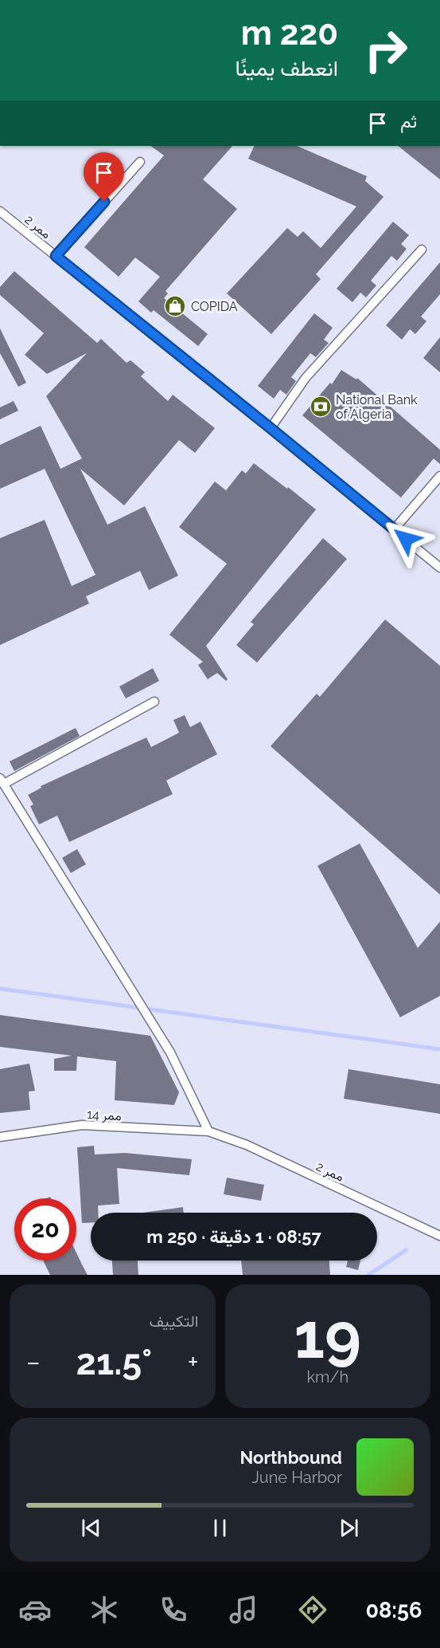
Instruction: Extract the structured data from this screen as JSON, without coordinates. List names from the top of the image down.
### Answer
{
  "streets": {
    "lane": ["ممر 2", "ممر 14"]
  },
  "crossings": [
    ["ممر 2", "ممر 14"]
  ],
  "places": {
    "shop": ["COPIDA"],
    "bank": ["National Bank of Algeria"]
  },
  "page": {
    "turn": ["220 m", "انعطف يمينًا"],
    "then": "ثم",
    "limit": "20",
    "trip": "08:57 · 1 دقيقة · 250 m",
    "tile": [
      ["19", "km/h"],
      "التكييف"
    ],
    "heat": ["−", "21.5°", "+"],
    "song": ["Northbound", "June Harbor"],
    "tabs": "08:56"
  }
}
